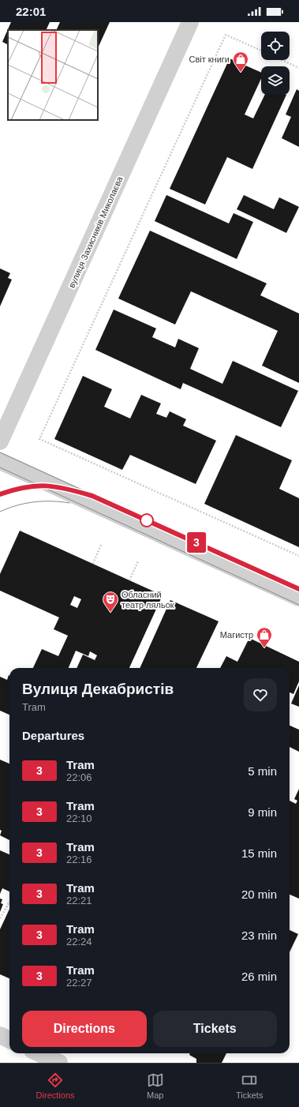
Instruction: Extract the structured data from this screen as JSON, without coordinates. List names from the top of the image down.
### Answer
{
  "streets": {
    "street": ["вулиця Захисників Миколаєва"]
  },
  "places": {
    "shop": ["Світ книги", "Магистр"],
    "theatre": ["Обласний театр ляльок"]
  },
  "lines": ["tram line 3"],
  "page": {
    "status": "22:01",
    "on_map": "3",
    "heading": [
      ["Вулиця Декабристів", "Tram"],
      "Departures"
    ],
    "list": [
      {
        "mark": "3",
        "name": "Tram",
        "note": "22:06",
        "value": "5 min"
      },
      {
        "mark": "3",
        "name": "Tram",
        "note": "22:10",
        "value": "9 min"
      },
      {
        "mark": "3",
        "name": "Tram",
        "note": "22:16",
        "value": "15 min"
      },
      {
        "mark": "3",
        "name": "Tram",
        "note": "22:21",
        "value": "20 min"
      },
      {
        "mark": "3",
        "name": "Tram",
        "note": "22:24",
        "value": "23 min"
      },
      {
        "mark": "3",
        "name": "Tram",
        "note": "22:27",
        "value": "26 min"
      }
    ],
    "buttons": ["Directions", "Tickets"],
    "tabs": ["Directions", "Map", "Tickets"]
  }
}
